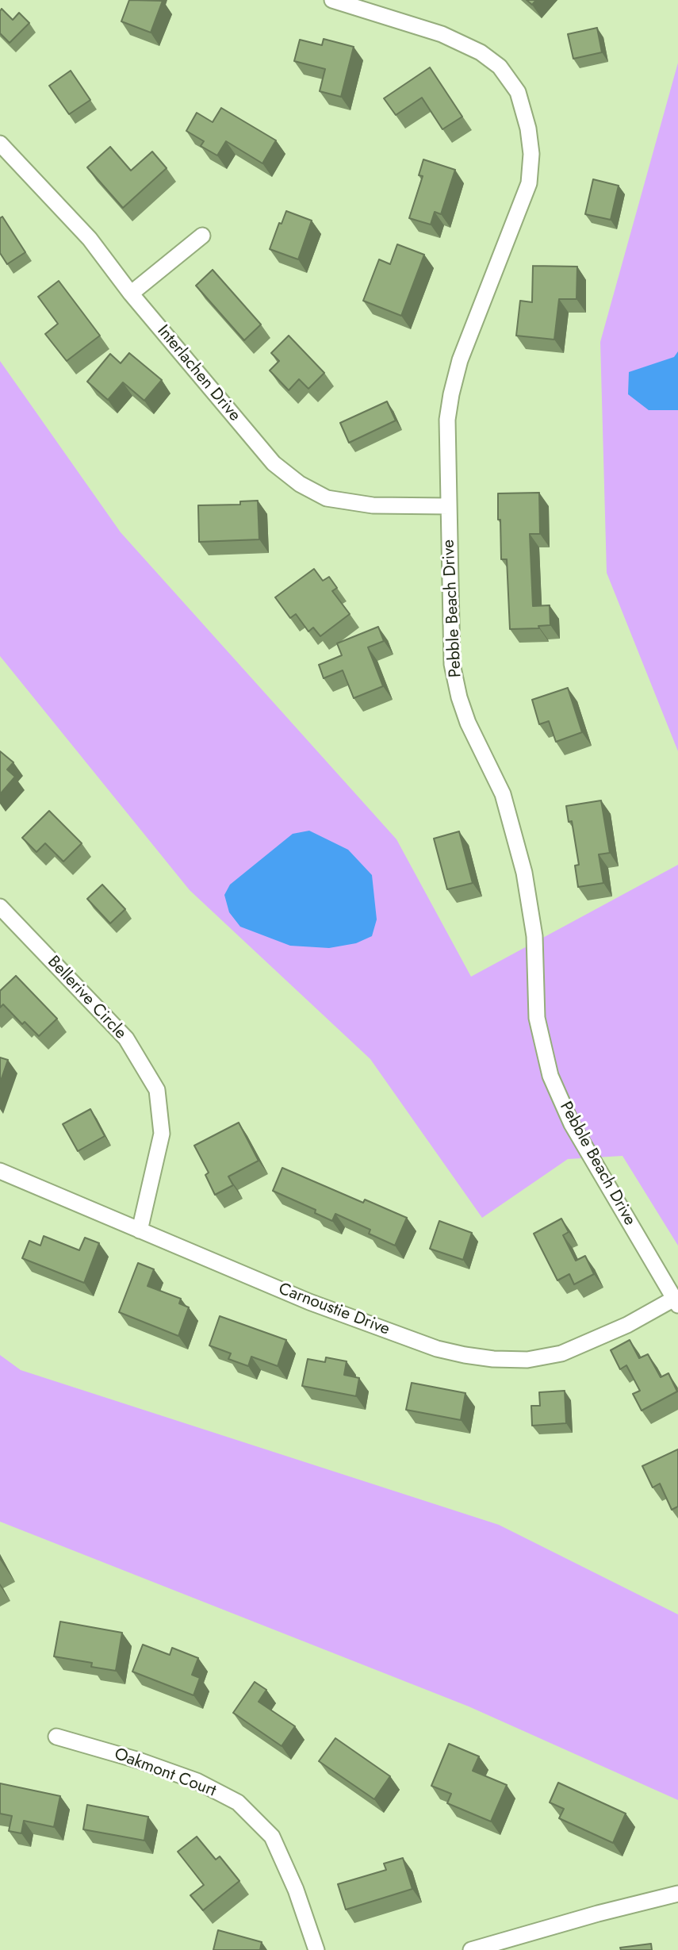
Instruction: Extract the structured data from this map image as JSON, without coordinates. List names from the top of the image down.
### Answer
{
  "streets": {
    "street": [
      "Interlachen Drive",
      "Pebble Beach Drive",
      "Bellerive Circle",
      "Carnoustie Drive",
      "Oakmont Court"
    ]
  },
  "crossings": [
    ["Interlachen Drive", "Pebble Beach Drive"],
    ["Pebble Beach Drive", "Carnoustie Drive"],
    ["Bellerive Circle", "Carnoustie Drive"]
  ]
}
